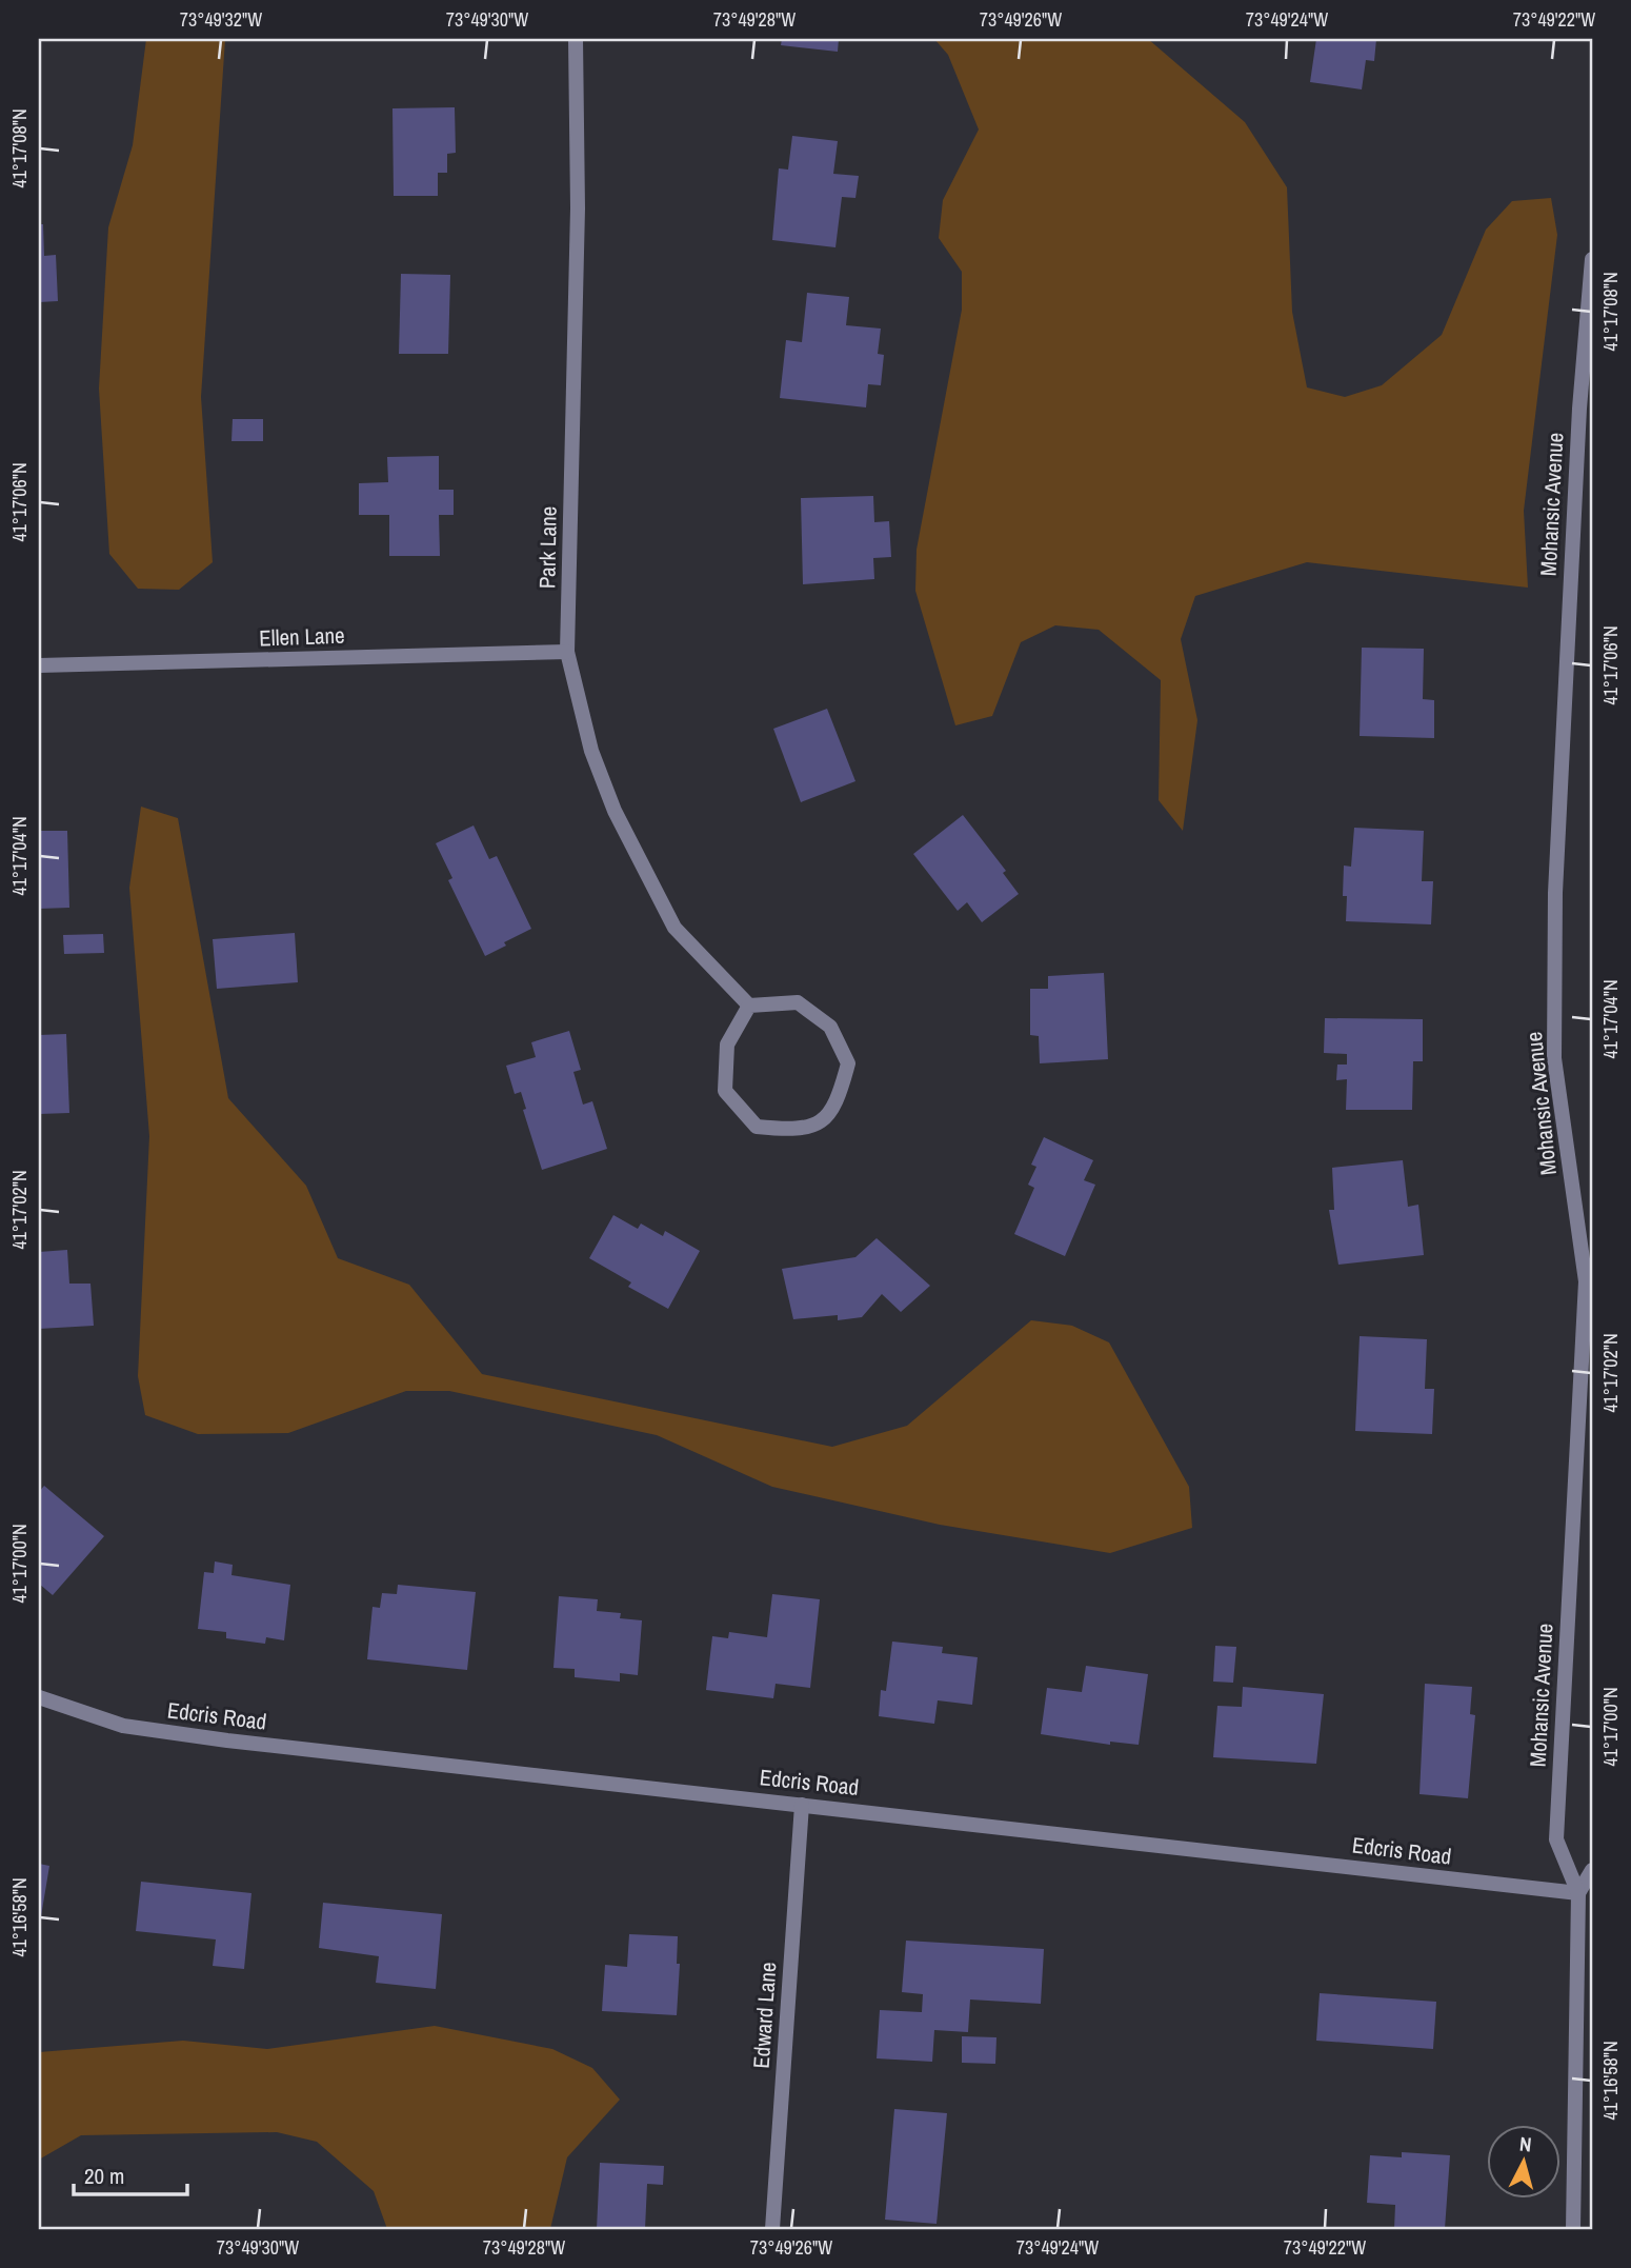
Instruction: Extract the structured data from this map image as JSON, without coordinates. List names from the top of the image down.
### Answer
{
  "streets": {
    "street": [
      "Mohansic Avenue",
      "Park Lane",
      "Ellen Lane",
      "Edcris Road",
      "Edward Lane"
    ]
  },
  "crossings": [
    ["Mohansic Avenue", "Edcris Road"],
    ["Park Lane", "Ellen Lane"],
    ["Edcris Road", "Edward Lane"]
  ],
  "scale_bar": "20 m",
  "north": "top",
  "coordinates": [
    "73°49'32\"W",
    "73°49'30\"W",
    "73°49'28\"W",
    "73°49'26\"W",
    "73°49'24\"W",
    "73°49'22\"W",
    "41°17'08\"N",
    "41°17'06\"N",
    "41°17'04\"N",
    "41°17'02\"N",
    "41°17'00\"N",
    "41°16'58\"N"
  ]
}
